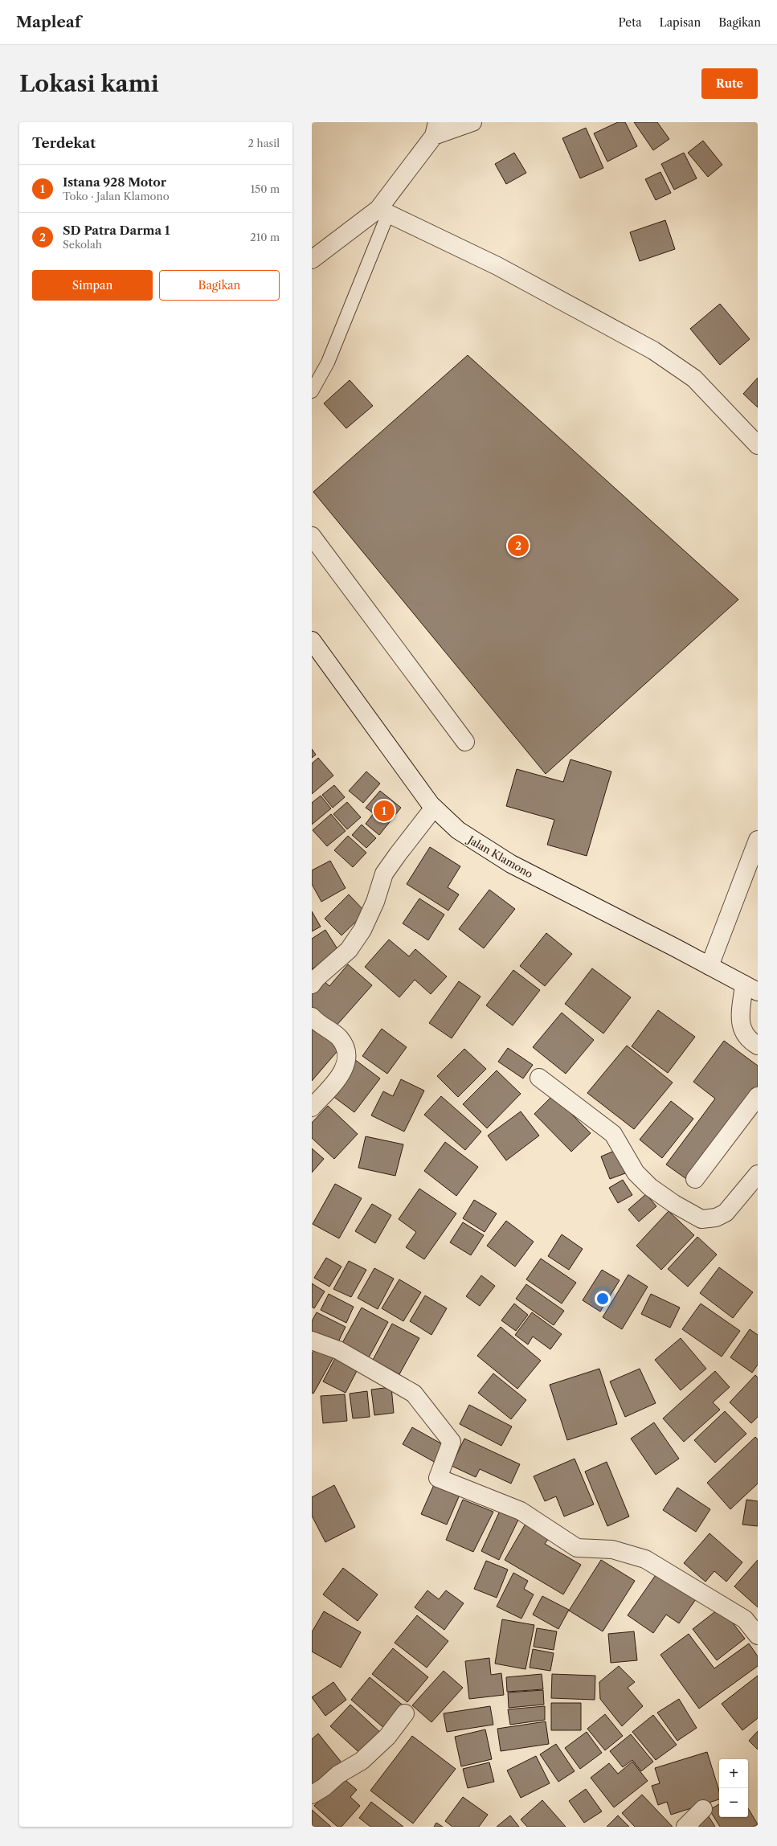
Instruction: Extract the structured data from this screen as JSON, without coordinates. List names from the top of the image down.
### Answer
{
  "streets": {
    "street": ["Jalan Klamono"]
  },
  "page": {
    "header": "Mapleaf",
    "nav": ["Peta", "Lapisan", "Bagikan"],
    "buttons": [
      "Rute",
      ["Simpan", "Bagikan"]
    ],
    "title": "Lokasi kami",
    "heading": ["Terdekat", "2 hasil"],
    "list": [
      {
        "mark": "1",
        "name": "Istana 928 Motor",
        "note": "Toko · Jalan Klamono",
        "value": "150 m"
      },
      {
        "mark": "2",
        "name": "SD Patra Darma 1",
        "note": "Sekolah",
        "value": "210 m"
      }
    ],
    "pins": ["2", "1"],
    "map_buttons": ["+", "−"]
  }
}
